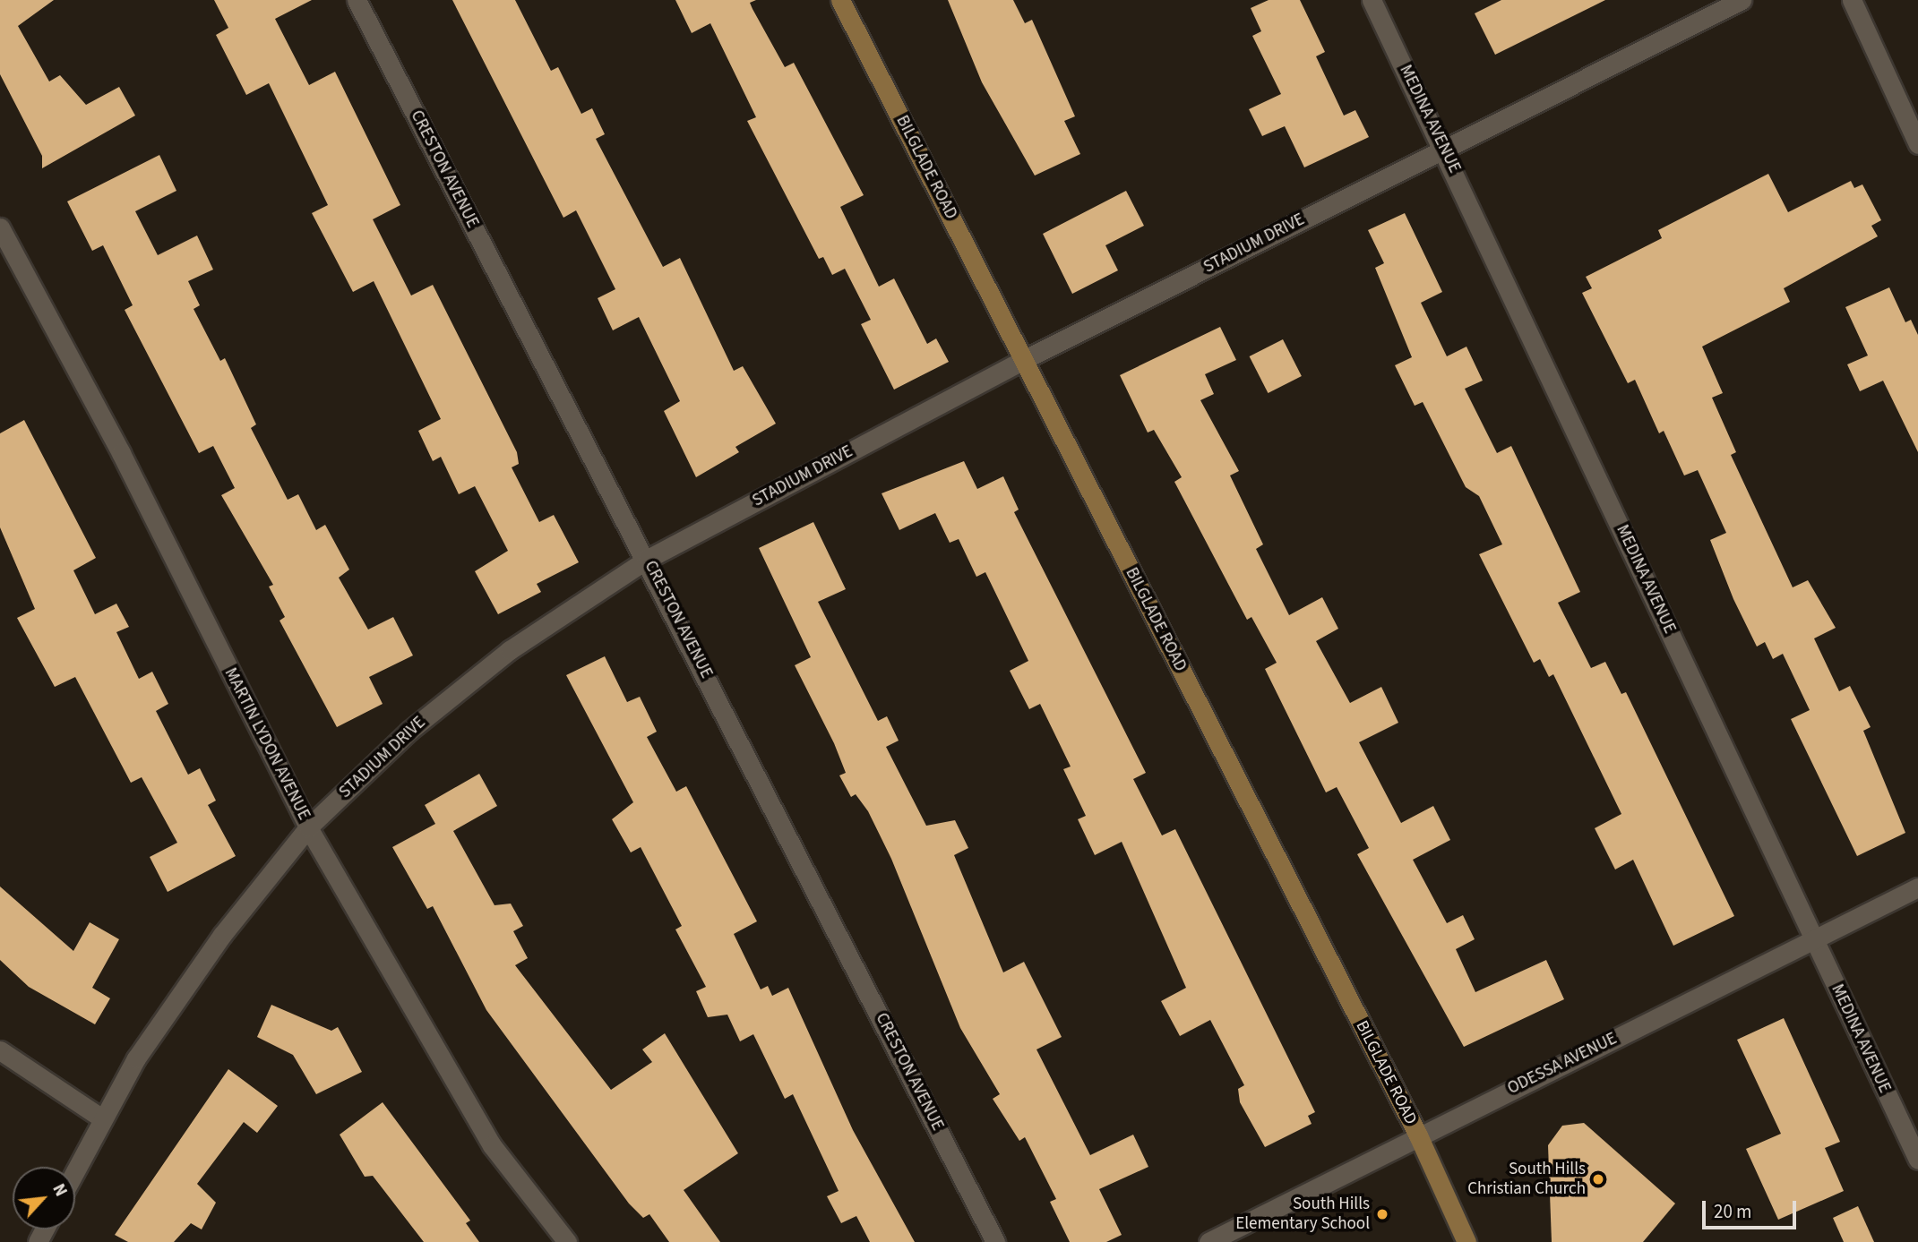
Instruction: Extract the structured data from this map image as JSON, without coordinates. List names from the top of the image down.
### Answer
{
  "streets": {
    "street": [
      "MEDINA AVENUE",
      "BILGLADE ROAD",
      "CRESTON AVENUE",
      "STADIUM DRIVE",
      "MARTIN LYDON AVENUE",
      "ODESSA AVENUE"
    ]
  },
  "crossings": [
    ["MEDINA AVENUE", "STADIUM DRIVE"],
    ["MEDINA AVENUE", "ODESSA AVENUE"],
    ["BILGLADE ROAD", "STADIUM DRIVE"],
    ["BILGLADE ROAD", "ODESSA AVENUE"],
    ["CRESTON AVENUE", "STADIUM DRIVE"],
    ["STADIUM DRIVE", "MARTIN LYDON AVENUE"]
  ],
  "places": ["South Hills Christian Church", "South Hills Elementary School"],
  "scale_bar": "20 m",
  "north": "top right"
}
